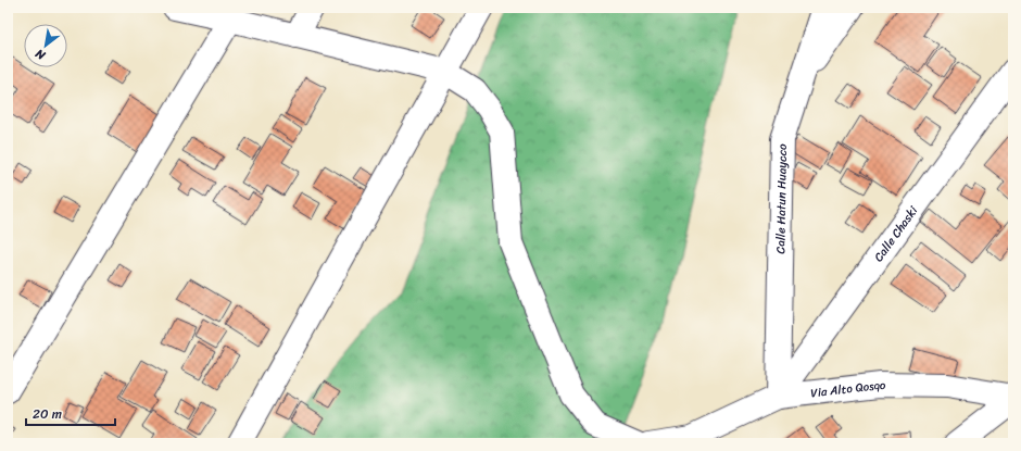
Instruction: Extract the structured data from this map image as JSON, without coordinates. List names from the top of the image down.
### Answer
{
  "streets": {
    "street": ["Calle Hatun Huaycco", "Calle Chaski", "Via Alto Qosqo"]
  },
  "crossings": [
    ["Calle Hatun Huaycco", "Calle Chaski"],
    ["Calle Hatun Huaycco", "Via Alto Qosqo"],
    ["Calle Chaski", "Via Alto Qosqo"]
  ],
  "scale_bar": "20 m",
  "north": "bottom left"
}
